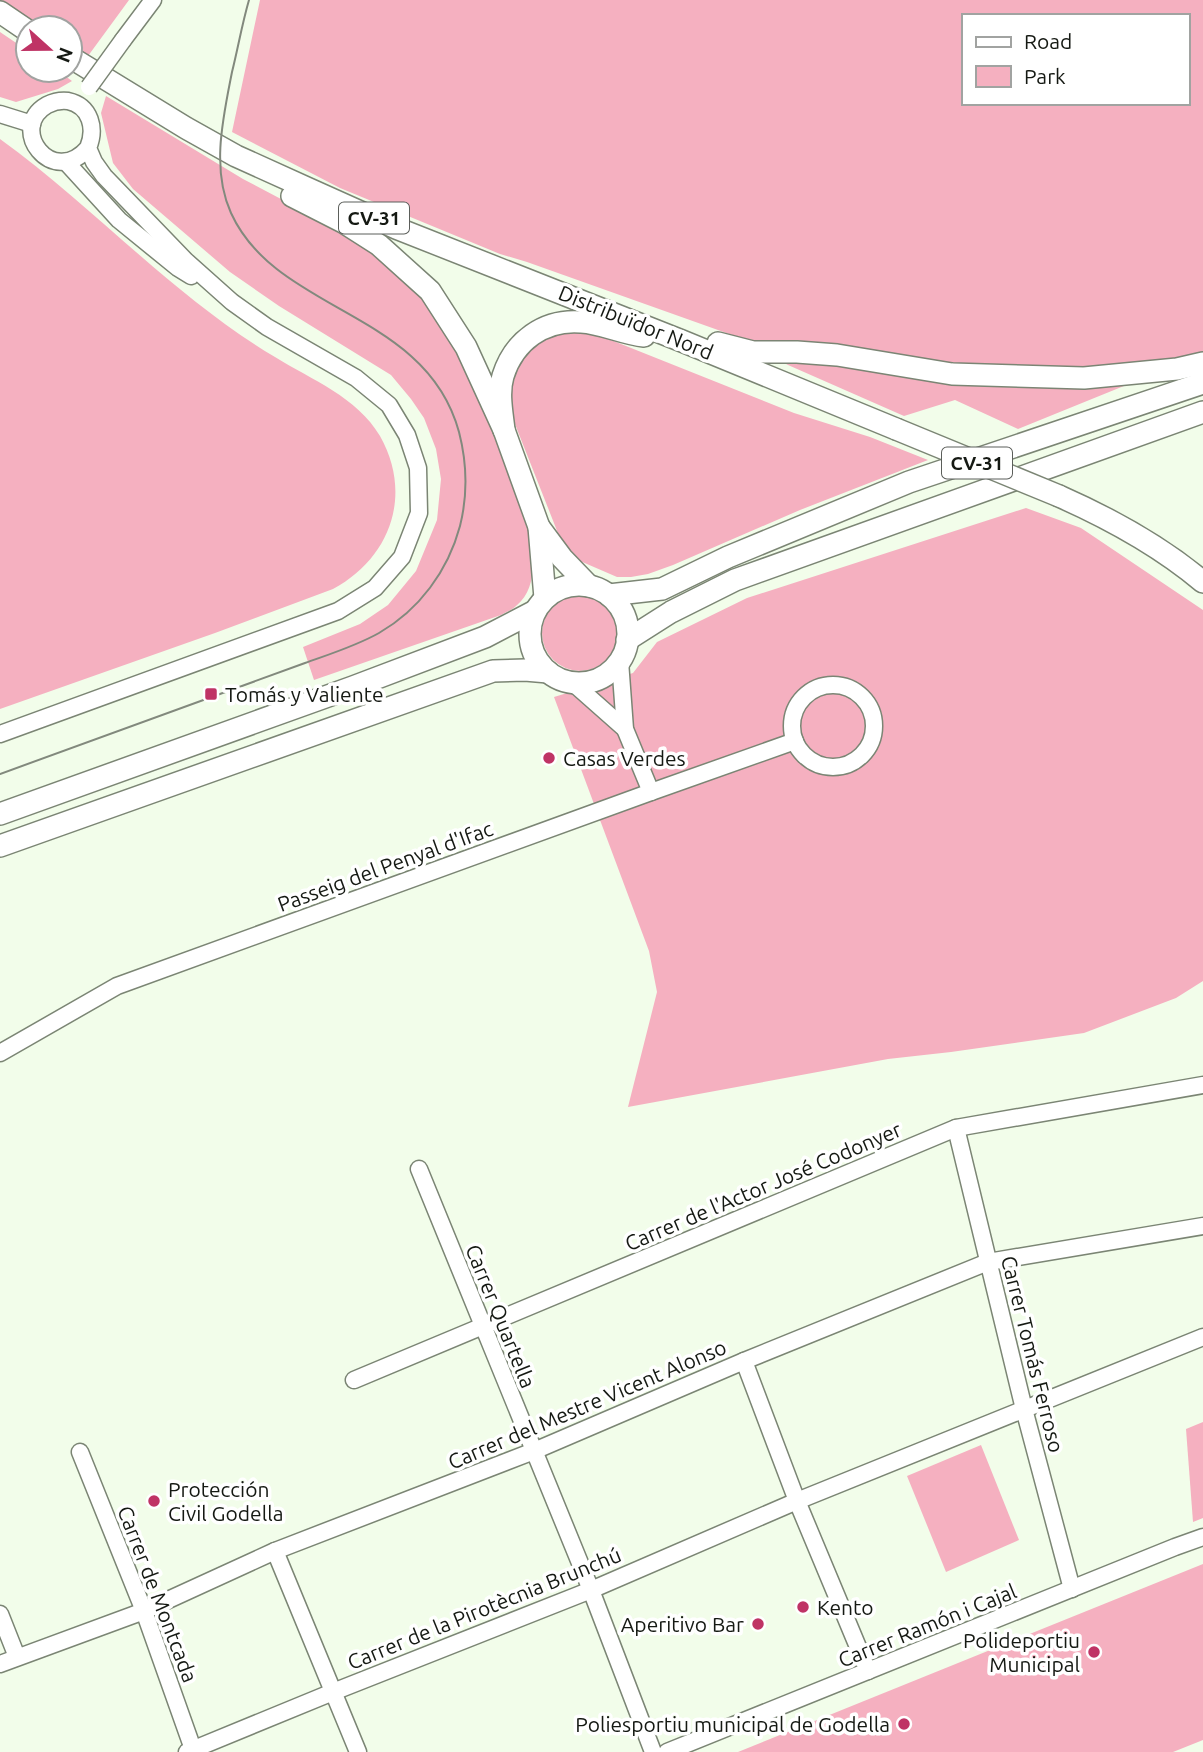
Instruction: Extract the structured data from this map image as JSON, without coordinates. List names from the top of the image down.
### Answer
{
  "streets": {
    "main road": ["CV-31", "Distribuïdor Nord"],
    "street": [
      "Passeig del Penyal d'Ifac",
      "Carrer de l'Actor José Codonyer",
      "Carrer Quartella",
      "Carrer Tomás Ferroso",
      "Carrer del Mestre Vicent Alonso",
      "Carrer de Montcada",
      "Carrer de la Pirotècnia Brunchú",
      "Carrer Ramón i Cajal"
    ]
  },
  "crossings": [
    ["Carrer de l'Actor José Codonyer", "Carrer Quartella"],
    ["Carrer de l'Actor José Codonyer", "Carrer Tomás Ferroso"],
    ["Carrer Quartella", "Carrer del Mestre Vicent Alonso"],
    ["Carrer Quartella", "Carrer de la Pirotècnia Brunchú"],
    ["Carrer Tomás Ferroso", "Carrer del Mestre Vicent Alonso"],
    ["Carrer Tomás Ferroso", "Carrer de la Pirotècnia Brunchú"],
    ["Carrer Tomás Ferroso", "Carrer Ramón i Cajal"],
    ["Carrer del Mestre Vicent Alonso", "Carrer de Montcada"],
    ["Carrer de Montcada", "Carrer de la Pirotècnia Brunchú"]
  ],
  "places": {
    "transit": ["Tomás y Valiente"],
    "other": [
      "Casas Verdes",
      "Protección Civil Godella",
      "Kento",
      "Aperitivo Bar",
      "Polideportiu Municipal",
      "Poliesportiu municipal de Godella"
    ]
  },
  "legend": ["Road", "Park"],
  "north": "right"
}
